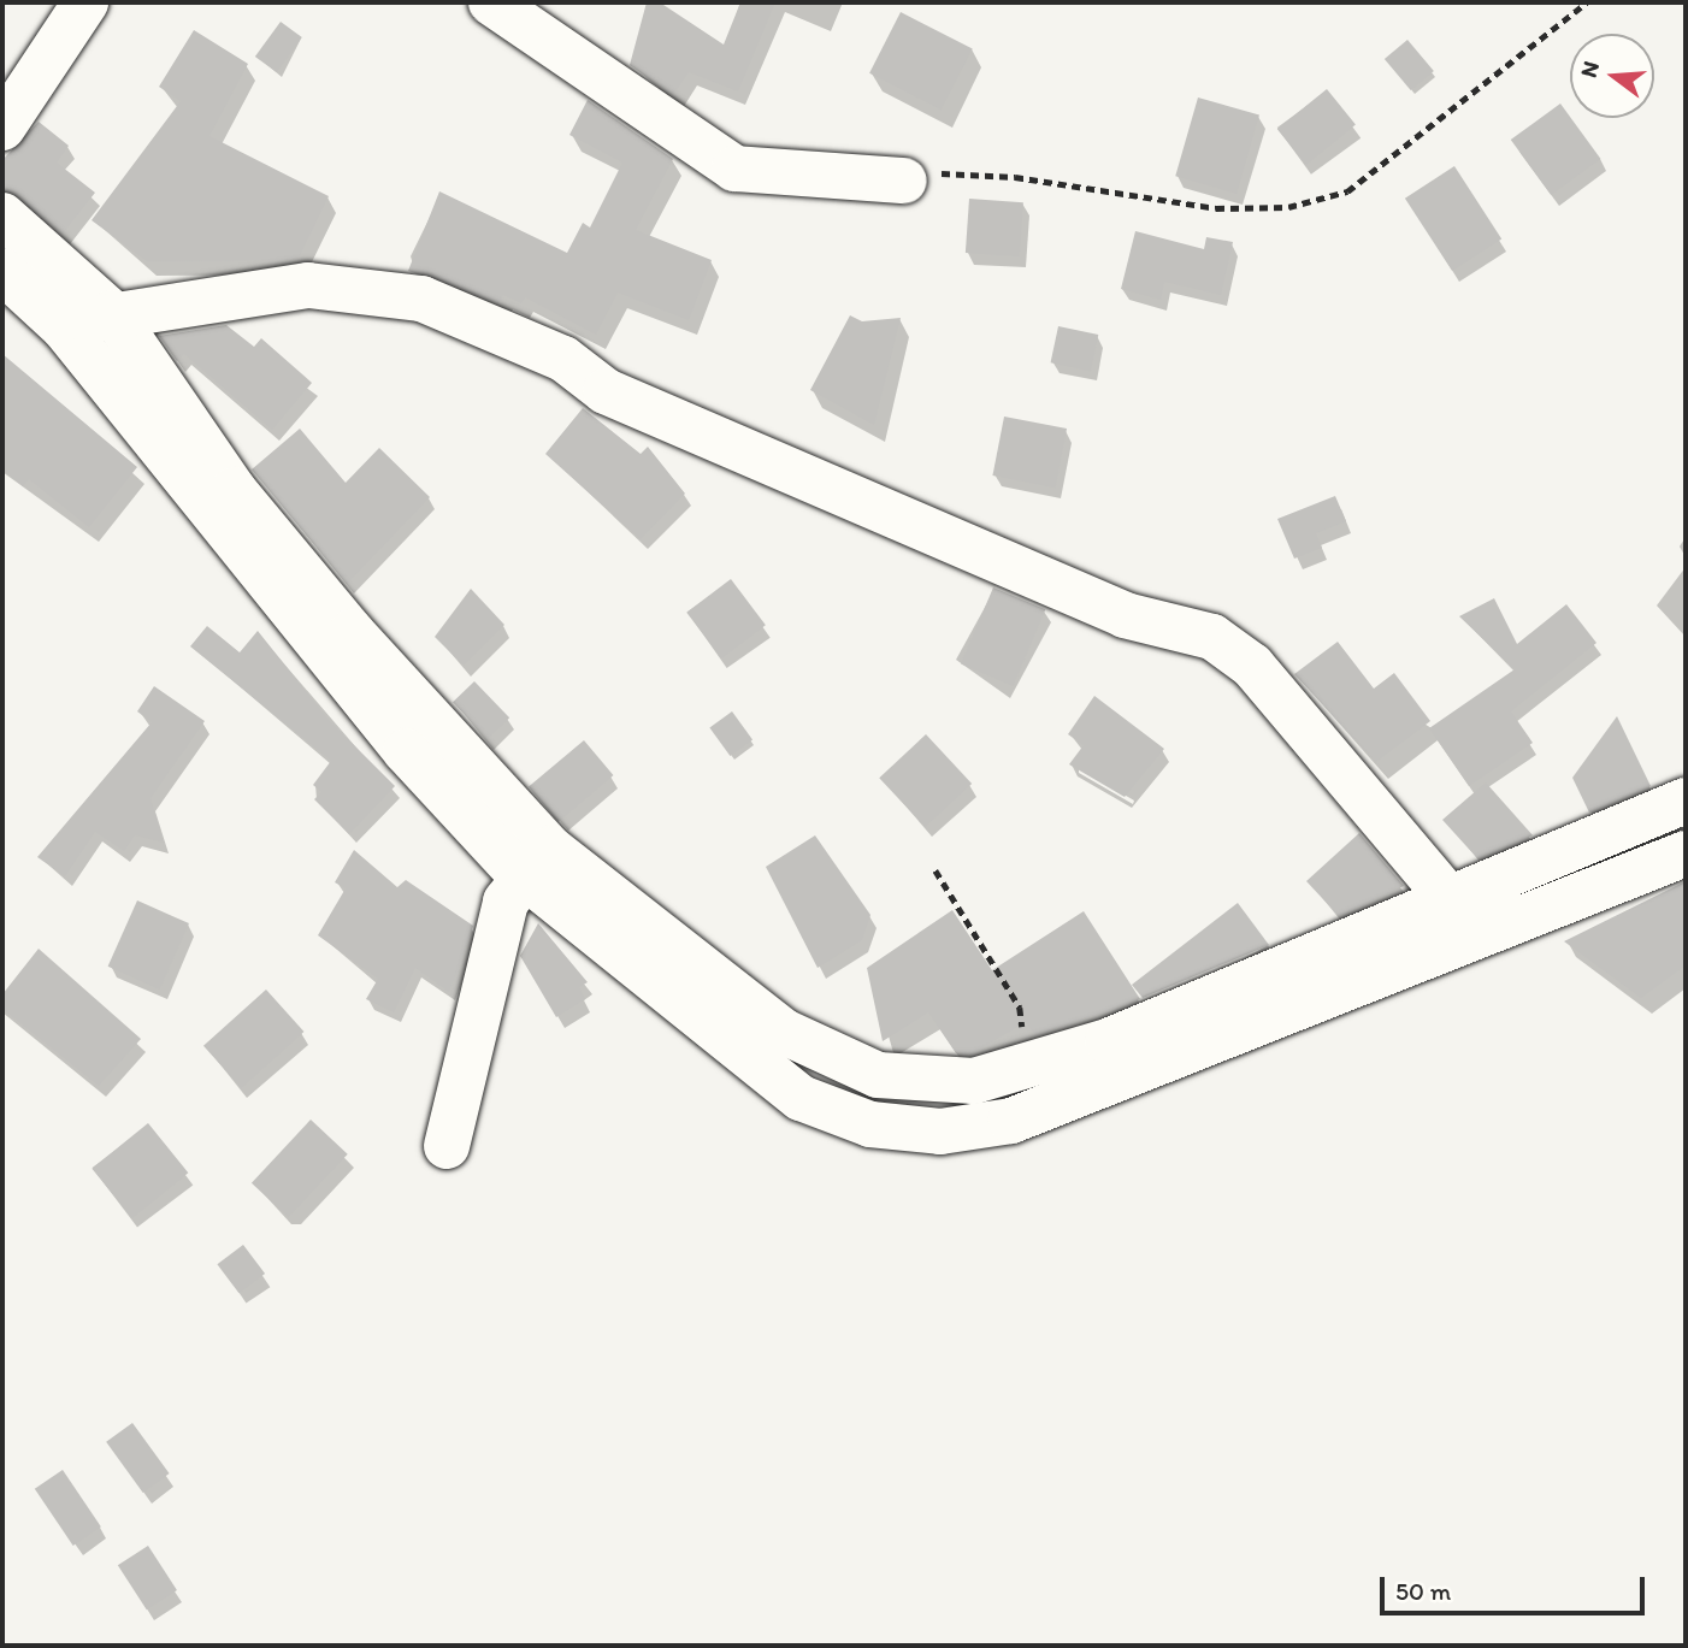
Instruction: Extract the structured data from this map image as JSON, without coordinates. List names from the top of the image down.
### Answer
{
  "scale_bar": "50 m",
  "north": "left"
}
